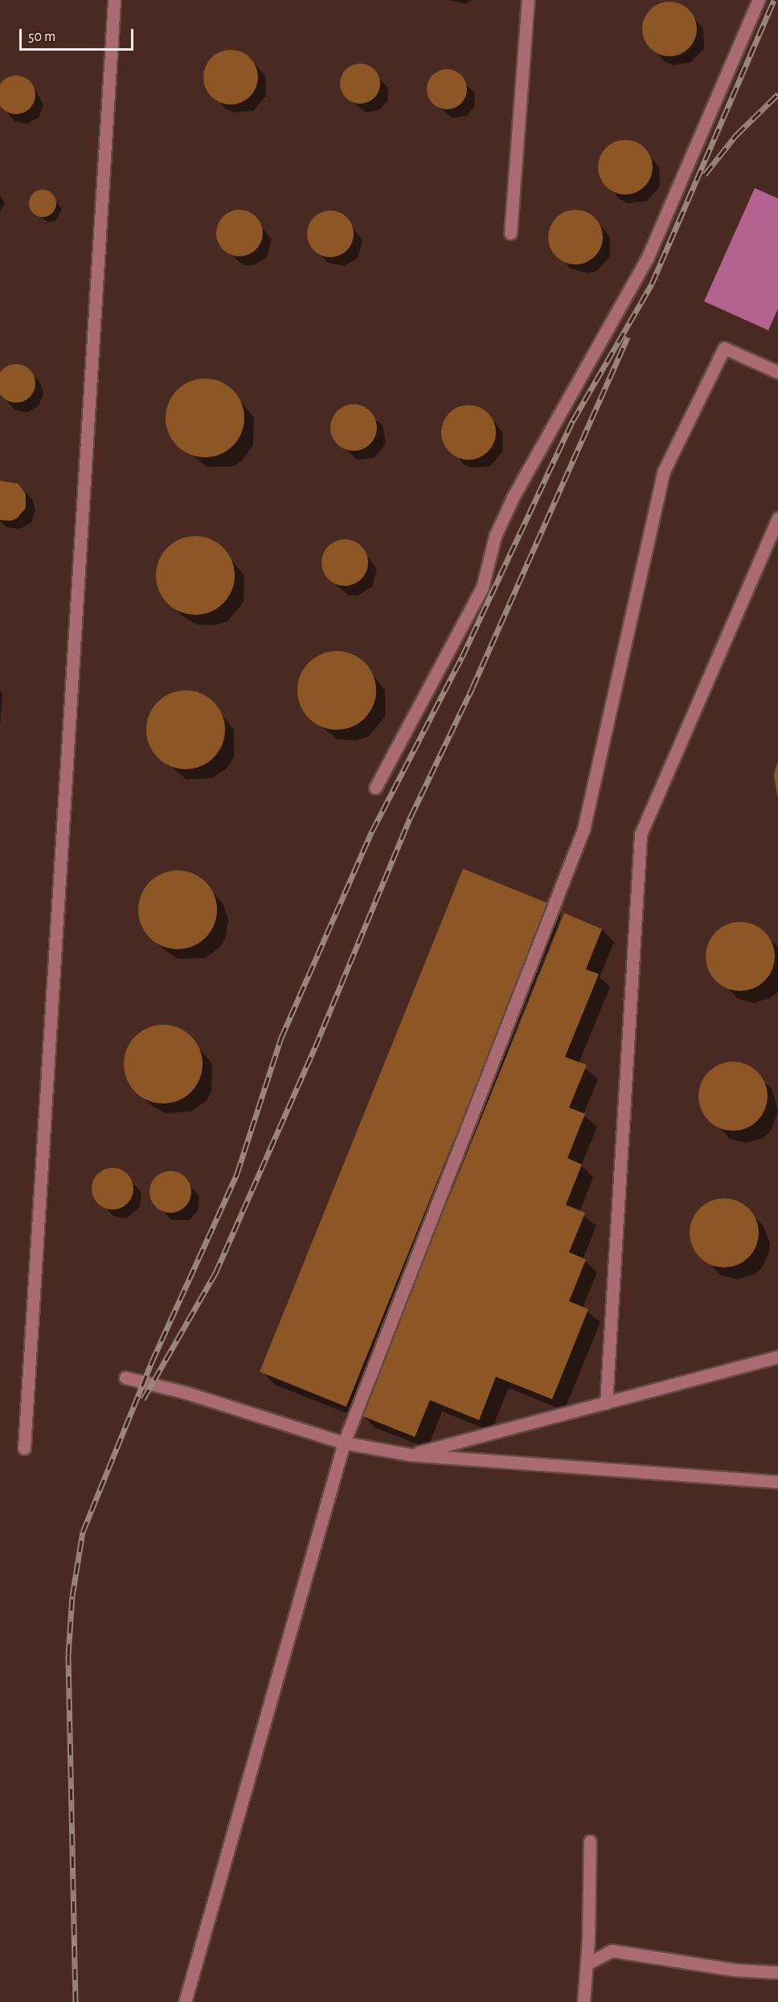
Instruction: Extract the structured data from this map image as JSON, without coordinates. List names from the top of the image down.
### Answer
{
  "scale_bar": "50 m"
}
